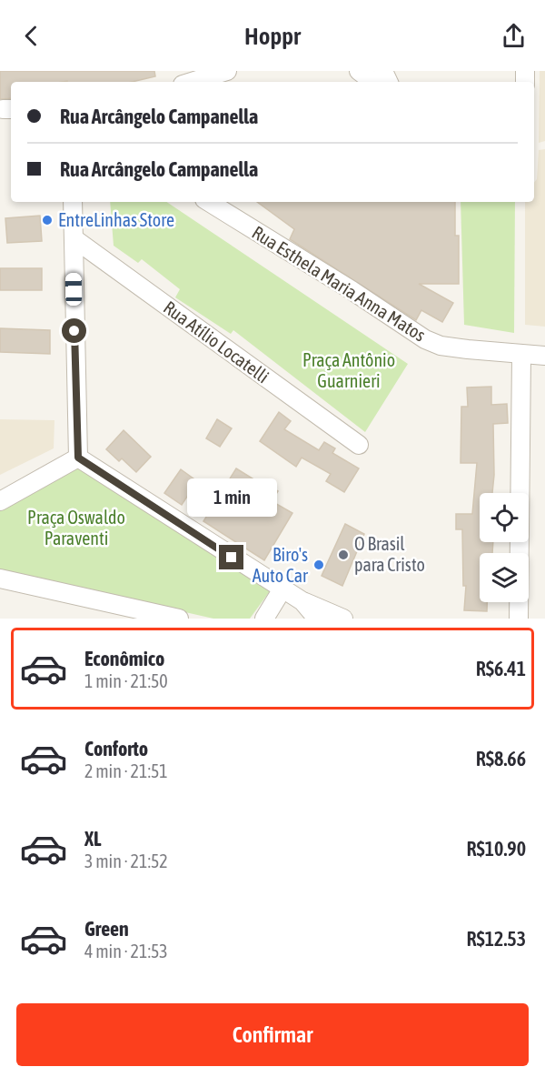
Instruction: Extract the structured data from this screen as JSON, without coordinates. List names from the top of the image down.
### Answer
{
  "streets": {
    "street": ["Rua Esthela Maria Anna Matos", "Rua Atílio Locatelli"]
  },
  "parks": ["Praça Antônio Guarnieri", "Praça Oswaldo Paraventi"],
  "places": ["EntreLinhas Store", "O Brasil para Cristo", "Biro's Auto Car"],
  "page": {
    "header": "Hoppr",
    "banner": ["Rua Arcângelo Campanella", "Rua Arcângelo Campanella"],
    "bubble": "1 min",
    "list": [
      {
        "name": "Econômico",
        "note": "1 min · 21:50",
        "value": "R$6.41"
      },
      {
        "name": "Conforto",
        "note": "2 min · 21:51",
        "value": "R$8.66"
      },
      {
        "name": "XL",
        "note": "3 min · 21:52",
        "value": "R$10.90"
      },
      {
        "name": "Green",
        "note": "4 min · 21:53",
        "value": "R$12.53"
      }
    ],
    "buttons": "Confirmar"
  }
}
